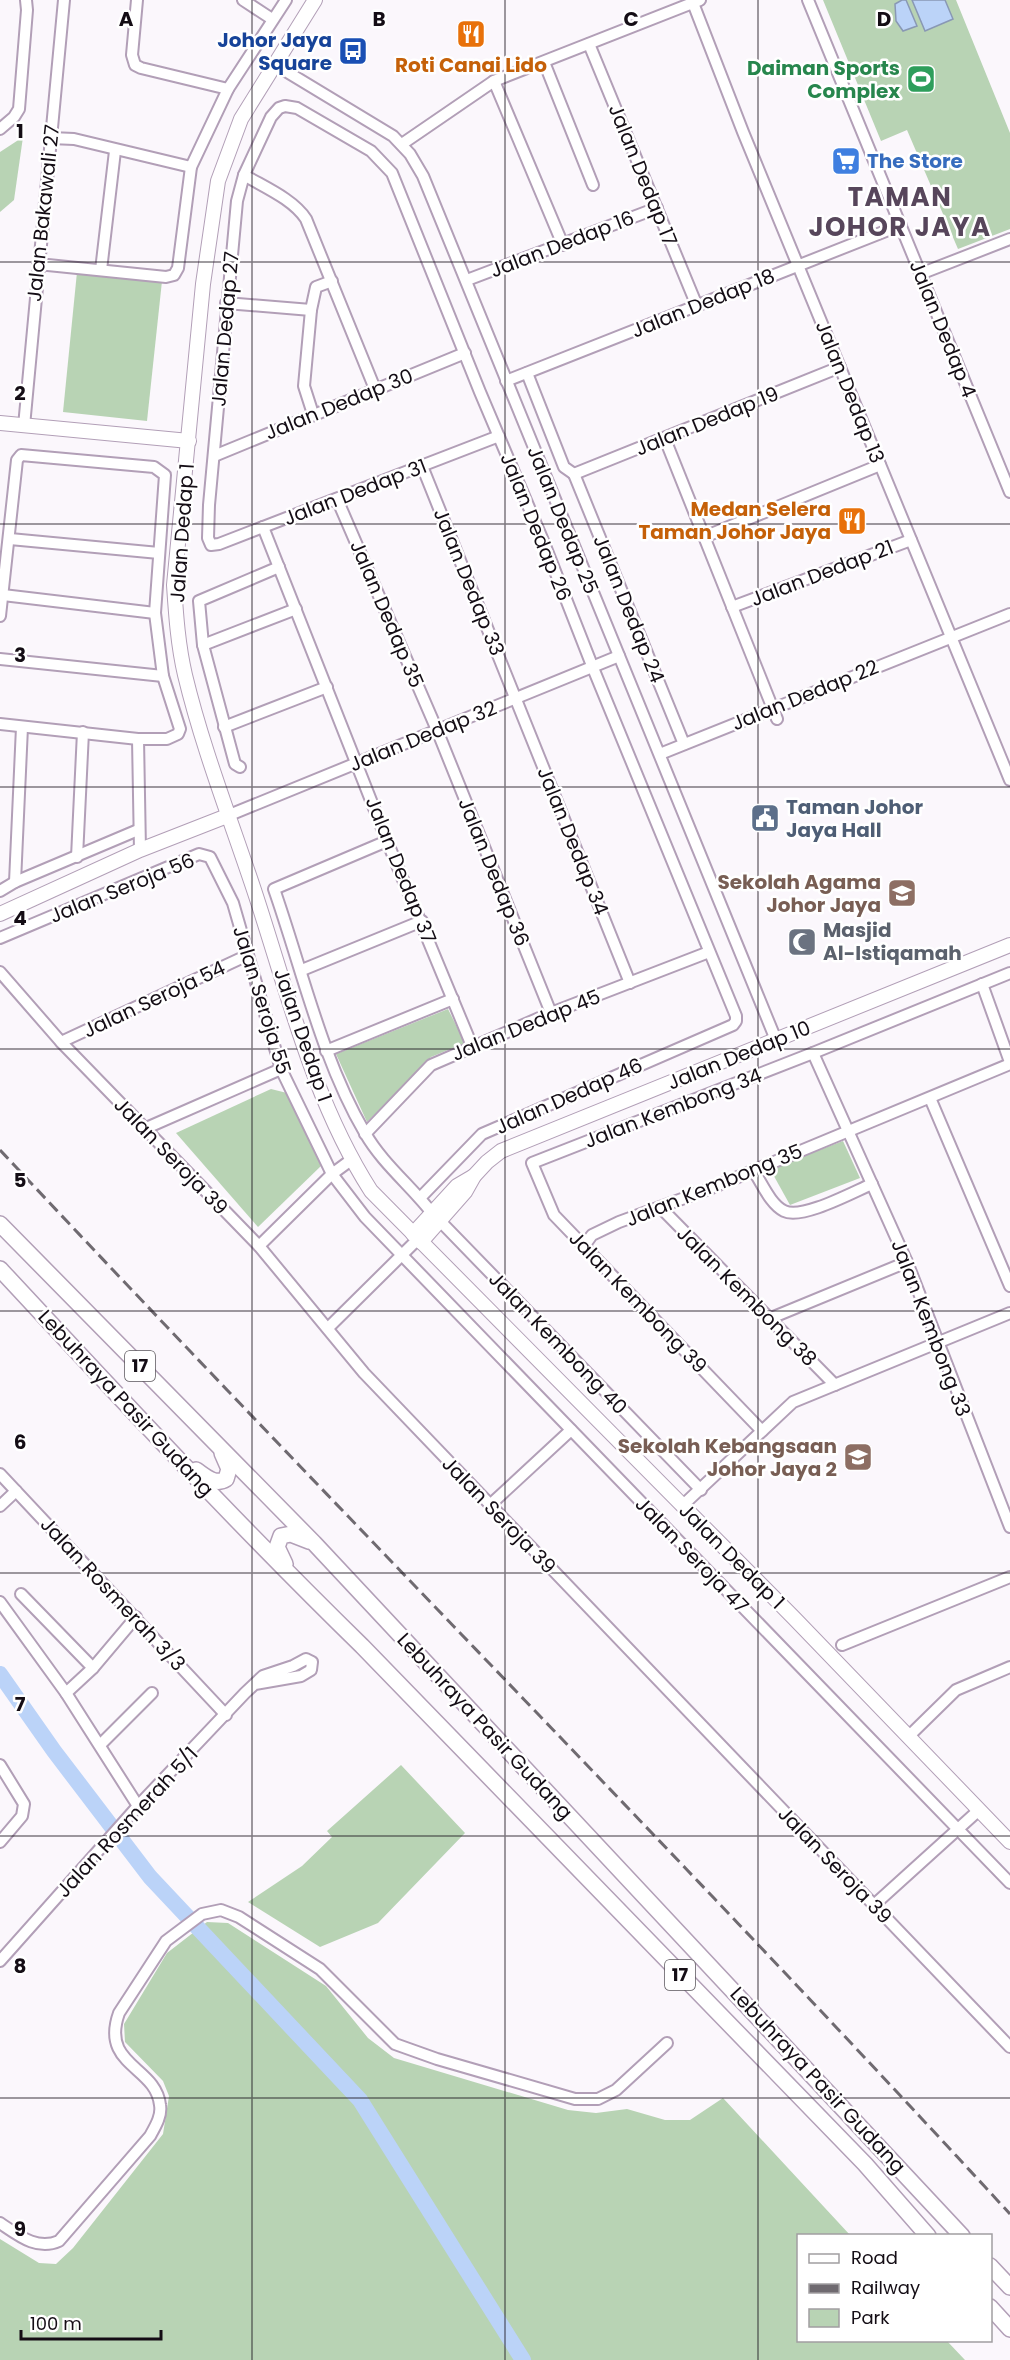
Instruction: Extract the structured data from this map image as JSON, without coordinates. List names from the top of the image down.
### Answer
{
  "streets": {
    "highway": ["17", "Lebuhraya Pasir Gudang"],
    "main road": ["Jalan Dedap 1", "Jalan Dedap 10"],
    "street": [
      "Jalan Dedap 17",
      "Jalan Bakawali 27",
      "Jalan Dedap 16",
      "Jalan Dedap 18",
      "Jalan Dedap 27",
      "Jalan Dedap 4",
      "Jalan Dedap 13",
      "Jalan Dedap 30",
      "Jalan Dedap 19",
      "Jalan Dedap 31",
      "Jalan Dedap 25",
      "Jalan Dedap 26",
      "Jalan Dedap 21",
      "Jalan Dedap 33",
      "Jalan Dedap 24",
      "Jalan Dedap 35",
      "Jalan Dedap 22",
      "Jalan Dedap 32",
      "Jalan Dedap 34",
      "Jalan Dedap 37",
      "Jalan Dedap 36",
      "Jalan Seroja 56",
      "Jalan Seroja 54",
      "Jalan Seroja 55",
      "Jalan Dedap 45",
      "Jalan Dedap 46",
      "Jalan Kembong 34",
      "Jalan Seroja 39",
      "Jalan Kembong 35",
      "Jalan Kembong 38",
      "Jalan Kembong 39",
      "Jalan Kembong 33",
      "Jalan Kembong 40",
      "Jalan Seroja 47",
      "Jalan Rosmerah 3/3",
      "Jalan Rosmerah 5/1"
    ]
  },
  "crossings": [
    ["Jalan Dedap 17", "Jalan Dedap 16"],
    ["Jalan Dedap 17", "Jalan Dedap 18"],
    ["Jalan Dedap 16", "Jalan Dedap 25"],
    ["Jalan Dedap 18", "Jalan Dedap 4"],
    ["Jalan Dedap 18", "Jalan Dedap 13"],
    ["Jalan Dedap 18", "Jalan Dedap 25"],
    ["Jalan Dedap 18", "Jalan Dedap 24"],
    ["Jalan Dedap 27", "Jalan Dedap 30"],
    ["Jalan Dedap 27", "Jalan Dedap 31"],
    ["Jalan Dedap 27", "Jalan Dedap 26"],
    ["Jalan Dedap 13", "Jalan Dedap 19"],
    ["Jalan Dedap 13", "Jalan Dedap 21"],
    ["Jalan Dedap 13", "Jalan Dedap 22"],
    ["Jalan Dedap 30", "Jalan Dedap 26"],
    ["Jalan Dedap 19", "Jalan Dedap 24"],
    ["Jalan Dedap 31", "Jalan Dedap 26"],
    ["Jalan Dedap 31", "Jalan Dedap 33"],
    ["Jalan Dedap 31", "Jalan Dedap 35"],
    ["Jalan Dedap 31", "Jalan Dedap 37"],
    ["Jalan Dedap 25", "Jalan Dedap 1"],
    ["Jalan Dedap 25", "Jalan Dedap 22"],
    ["Jalan Dedap 25", "Jalan Dedap 32"],
    ["Jalan Dedap 25", "Jalan Dedap 10"],
    ["Jalan Dedap 26", "Jalan Dedap 32"],
    ["Jalan Dedap 26", "Jalan Dedap 45"],
    ["Jalan Dedap 26", "Jalan Dedap 46"],
    ["Jalan Dedap 1", "Jalan Dedap 32"],
    ["Jalan Dedap 1", "Jalan Dedap 10"],
    ["Jalan Dedap 33", "Jalan Dedap 32"],
    ["Jalan Dedap 33", "Jalan Dedap 34"],
    ["Jalan Dedap 24", "Jalan Dedap 22"],
    ["Jalan Dedap 35", "Jalan Dedap 32"],
    ["Jalan Dedap 35", "Jalan Dedap 36"],
    ["Jalan Dedap 32", "Jalan Dedap 34"],
    ["Jalan Dedap 32", "Jalan Dedap 37"],
    ["Jalan Dedap 32", "Jalan Dedap 36"],
    ["Jalan Dedap 34", "Jalan Dedap 45"],
    ["Jalan Dedap 37", "Jalan Dedap 45"],
    ["Jalan Dedap 37", "Jalan Kembong 40"],
    ["Jalan Dedap 36", "Jalan Dedap 45"],
    ["Jalan Seroja 56", "Jalan Seroja 55"],
    ["Jalan Seroja 54", "Jalan Seroja 55"],
    ["Jalan Seroja 54", "Jalan Seroja 39"],
    ["Jalan Seroja 55", "Jalan Seroja 47"],
    ["Jalan Dedap 45", "Jalan Kembong 40"],
    ["Jalan Dedap 10", "Jalan Kembong 40"],
    ["Jalan Dedap 46", "Jalan Kembong 40"],
    ["Jalan Kembong 34", "Jalan Kembong 39"],
    ["Jalan Kembong 34", "Jalan Kembong 33"],
    ["Jalan Kembong 35", "Jalan Kembong 38"],
    ["Jalan Kembong 35", "Jalan Kembong 39"],
    ["Jalan Kembong 35", "Jalan Kembong 33"],
    ["Jalan Rosmerah 3/3", "Jalan Rosmerah 5/1"]
  ],
  "districts": ["TAMAN JOHOR JAYA"],
  "places": {
    "restaurant": ["Roti Canai Lido", "Medan Selera Taman Johor Jaya"],
    "bus stop": ["Johor Jaya Square"],
    "sports": ["Daiman Sports Complex"],
    "supermarket": ["The Store"],
    "public building": ["Taman Johor Jaya Hall"],
    "school or university": ["Sekolah Agama Johor Jaya", "Sekolah Kebangsaan Johor Jaya 2"],
    "mosque": ["Masjid Al-Istiqamah"]
  },
  "legend": ["Road", "Railway", "Park"],
  "scale_bar": "100 m",
  "grid": {
    "columns": [
      "A",
      "B",
      "C",
      "D"
    ],
    "rows": [
      "1",
      "2",
      "3",
      "4",
      "5",
      "6",
      "7",
      "8",
      "9"
    ]
  }
}
